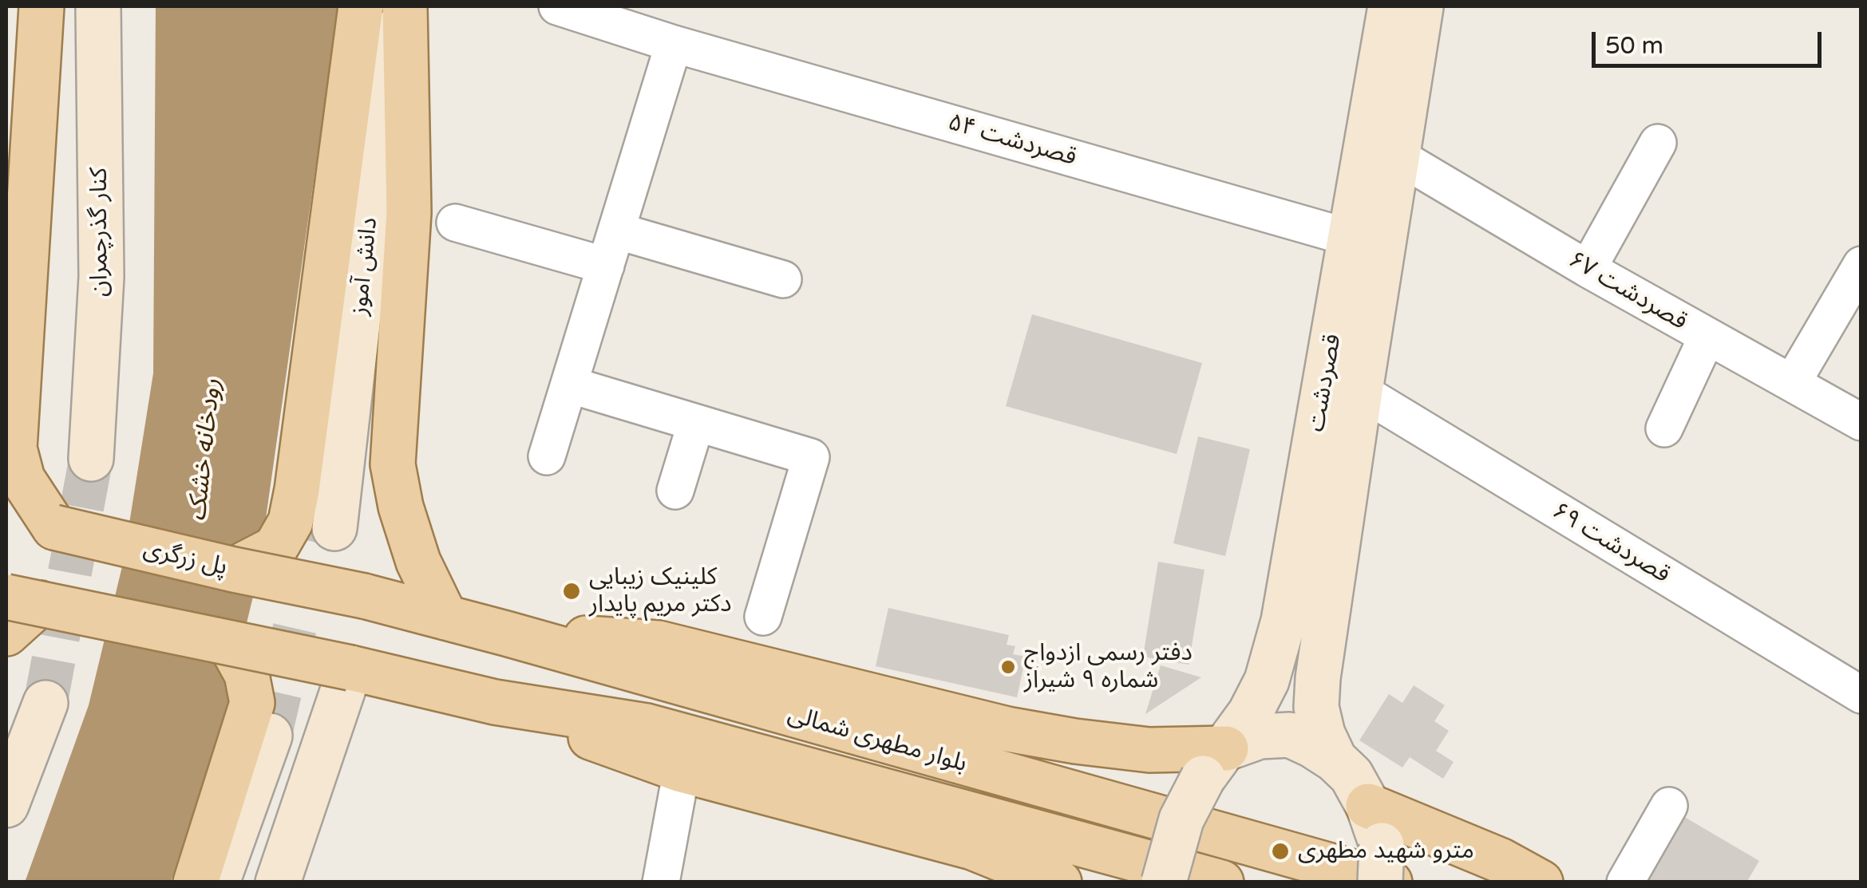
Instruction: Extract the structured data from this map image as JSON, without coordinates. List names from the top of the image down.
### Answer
{
  "streets": {
    "main road": [
      "کنار گذرچمران",
      "دانش آموز",
      "قصردشت",
      "پل زرگری",
      "بلوار مطهرى شمالى"
    ],
    "street": ["۵۴ قصردشت", "۶۷ قصردشت", "۶۹ قصردشت"]
  },
  "crossings": [
    ["۵۴ قصردشت", "قصردشت"],
    ["۶۷ قصردشت", "قصردشت"],
    ["قصردشت", "۶۹ قصردشت"],
    ["پل زرگری", "بلوار مطهرى شمالى"]
  ],
  "water": ["رودخانه خشک"],
  "places": ["کلینیک زیبایی دکتر مریم پایدار", "دفتر رسمی ازدواج شماره ۹ شیراز", "مترو شهید مطهری"],
  "scale_bar": "50 m"
}
